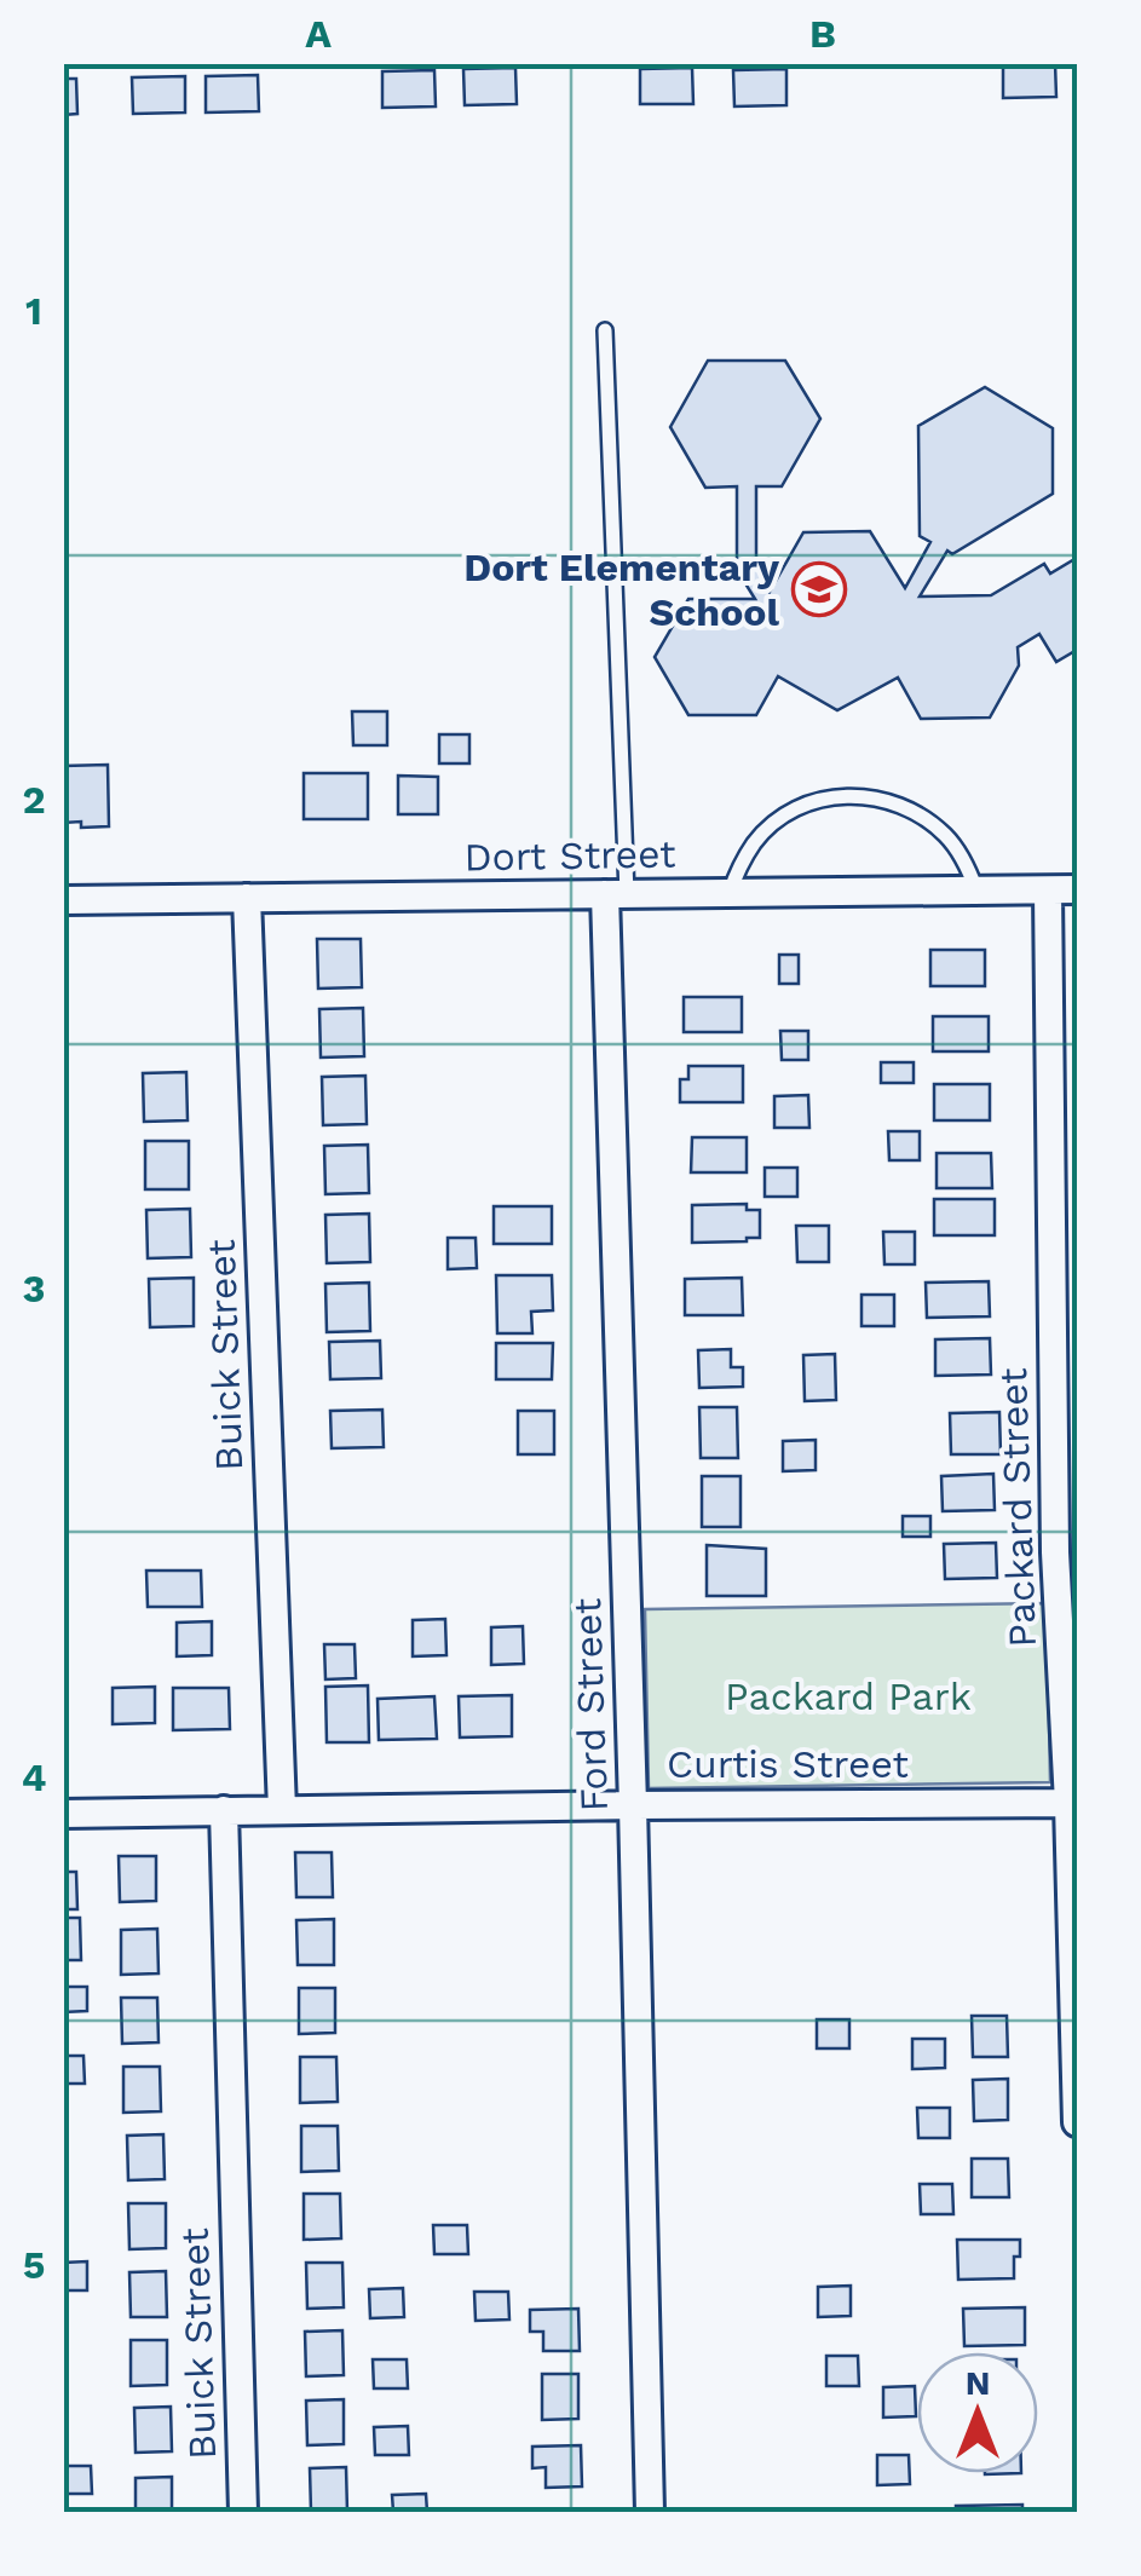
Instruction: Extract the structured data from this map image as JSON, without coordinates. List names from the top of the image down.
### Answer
{
  "streets": {
    "street": [
      "Dort Street",
      "Buick Street",
      "Packard Street",
      "Ford Street",
      "Curtis Street"
    ]
  },
  "crossings": [
    ["Dort Street", "Buick Street"],
    ["Dort Street", "Packard Street"],
    ["Dort Street", "Ford Street"],
    ["Buick Street", "Curtis Street"],
    ["Packard Street", "Curtis Street"],
    ["Ford Street", "Curtis Street"]
  ],
  "parks": ["Packard Park"],
  "places": {
    "school or university": ["Dort Elementary School"]
  },
  "north": "top",
  "grid": {
    "columns": ["A", "B"],
    "rows": [
      "1",
      "2",
      "3",
      "4",
      "5"
    ]
  }
}
